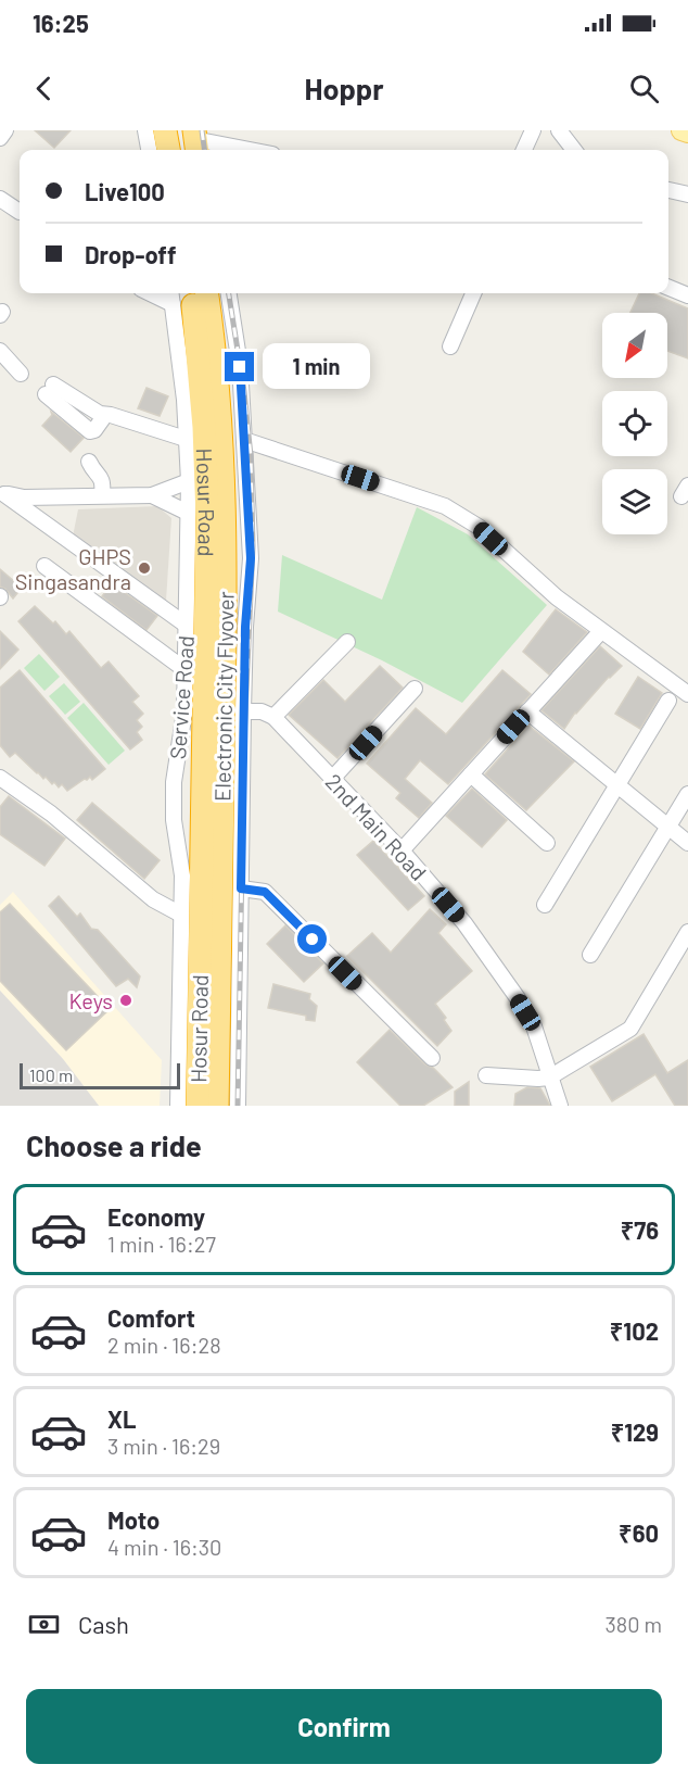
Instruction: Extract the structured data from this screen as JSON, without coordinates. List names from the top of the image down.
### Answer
{
  "streets": {
    "highway": ["Hosur Road", "Electronic City Flyover"],
    "street": ["Service Road", "2nd Main Road"]
  },
  "places": ["GHPS Singasandra", "Keys"],
  "scale_bar": "100 m",
  "north": "bottom left",
  "page": {
    "status": "16:25",
    "header": "Hoppr",
    "banner": ["Live100", "Drop-off"],
    "bubble": "1 min",
    "scale": "100 m",
    "heading": "Choose a ride",
    "list": [
      {
        "name": "Economy",
        "note": "1 min · 16:27",
        "value": "₹76"
      },
      {
        "name": "Comfort",
        "note": "2 min · 16:28",
        "value": "₹102"
      },
      {
        "name": "XL",
        "note": "3 min · 16:29",
        "value": "₹129"
      },
      {
        "name": "Moto",
        "note": "4 min · 16:30",
        "value": "₹60"
      }
    ],
    "pay": ["Cash", "380 m"],
    "buttons": "Confirm"
  }
}
